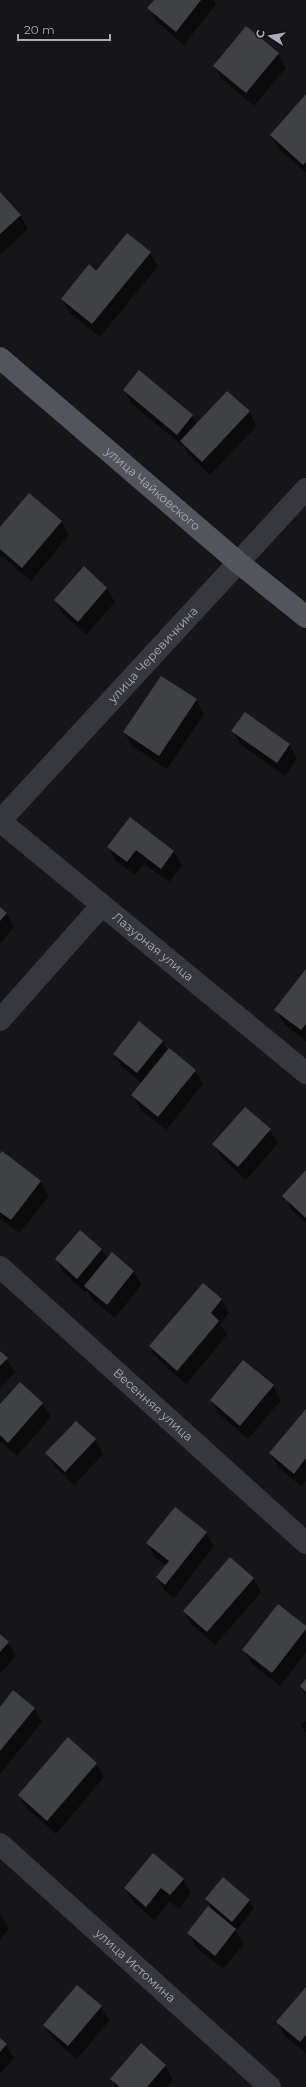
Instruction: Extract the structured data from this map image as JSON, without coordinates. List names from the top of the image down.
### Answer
{
  "streets": {
    "main road": ["улица Чайковского"],
    "street": [
      "улица Черевичкина",
      "Лазурная улица",
      "Весенняя улица",
      "улица Истомина"
    ]
  },
  "crossings": [
    ["улица Чайковского", "улица Черевичкина"],
    ["улица Черевичкина", "Лазурная улица"]
  ],
  "scale_bar": "20 m",
  "north": "left"
}
